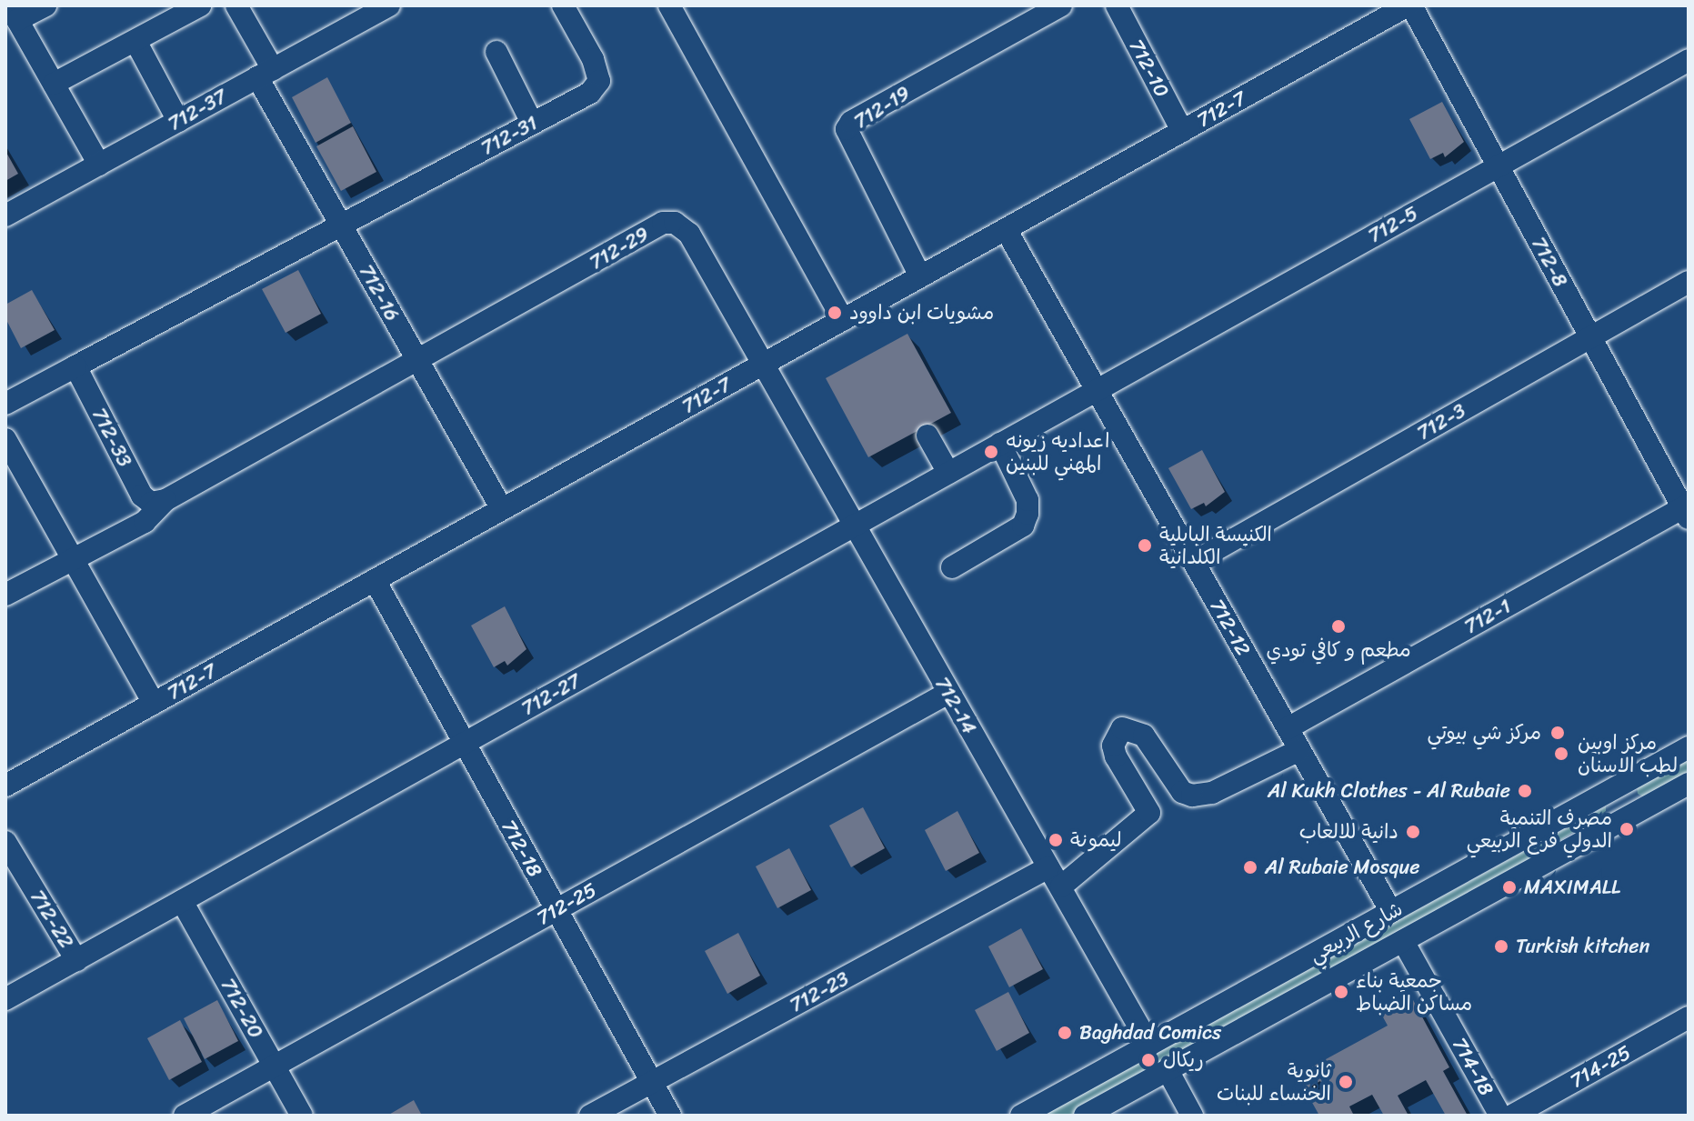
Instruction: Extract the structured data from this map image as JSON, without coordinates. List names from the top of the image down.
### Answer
{
  "streets": {
    "street": [
      "712-10",
      "712-19",
      "712-7",
      "712-37",
      "712-31",
      "712-5",
      "712-29",
      "712-8",
      "712-16",
      "712-3",
      "712-33",
      "712-1",
      "712-12",
      "712-27",
      "712-14",
      "712-18",
      "712-25",
      "712-22",
      "شارع الربيعي",
      "712-23",
      "712-20",
      "714-18",
      "714-25"
    ]
  },
  "crossings": [
    ["712-10", "712-7"],
    ["712-19", "712-7"],
    ["712-7", "712-29"],
    ["712-7", "712-8"],
    ["712-7", "712-16"],
    ["712-7", "712-12"],
    ["712-7", "712-14"],
    ["712-7", "712-18"],
    ["712-37", "712-16"],
    ["712-31", "712-16"],
    ["712-5", "712-8"],
    ["712-5", "712-12"],
    ["712-5", "712-27"],
    ["712-29", "712-16"],
    ["712-29", "712-14"],
    ["712-8", "712-3"],
    ["712-8", "712-1"],
    ["712-3", "712-12"],
    ["712-1", "712-12"],
    ["712-12", "712-27"],
    ["712-12", "شارع الربيعي"],
    ["712-27", "712-14"],
    ["712-27", "712-18"],
    ["712-27", "712-22"],
    ["712-27", "712-20"],
    ["712-14", "712-25"],
    ["712-14", "شارع الربيعي"],
    ["712-14", "712-23"],
    ["712-18", "712-25"],
    ["712-18", "712-23"],
    ["712-25", "712-20"],
    ["شارع الربيعي", "714-18"]
  ],
  "places": [
    "مشويات ابن داوود",
    "اعداديه زيونه المهني للبنين",
    "الكنيسة البابلية الكلدانية",
    "مطعم و كافي تودي",
    "مركز شي بيوتي",
    "مركز اوبين لطب الاسنان",
    "Al Kukh Clothes - Al Rubaie",
    "مصرف التنمية الدولي فرع الربيعي",
    "دانية للالعاب",
    "ليمونة",
    "Al Rubaie Mosque",
    "MAXIMALL",
    "Turkish kitchen",
    "جمعية بناء مساكن الضباط",
    "Baghdad Comics",
    "ريكال",
    "ثانوية الخنساء للبنات"
  ]
}
